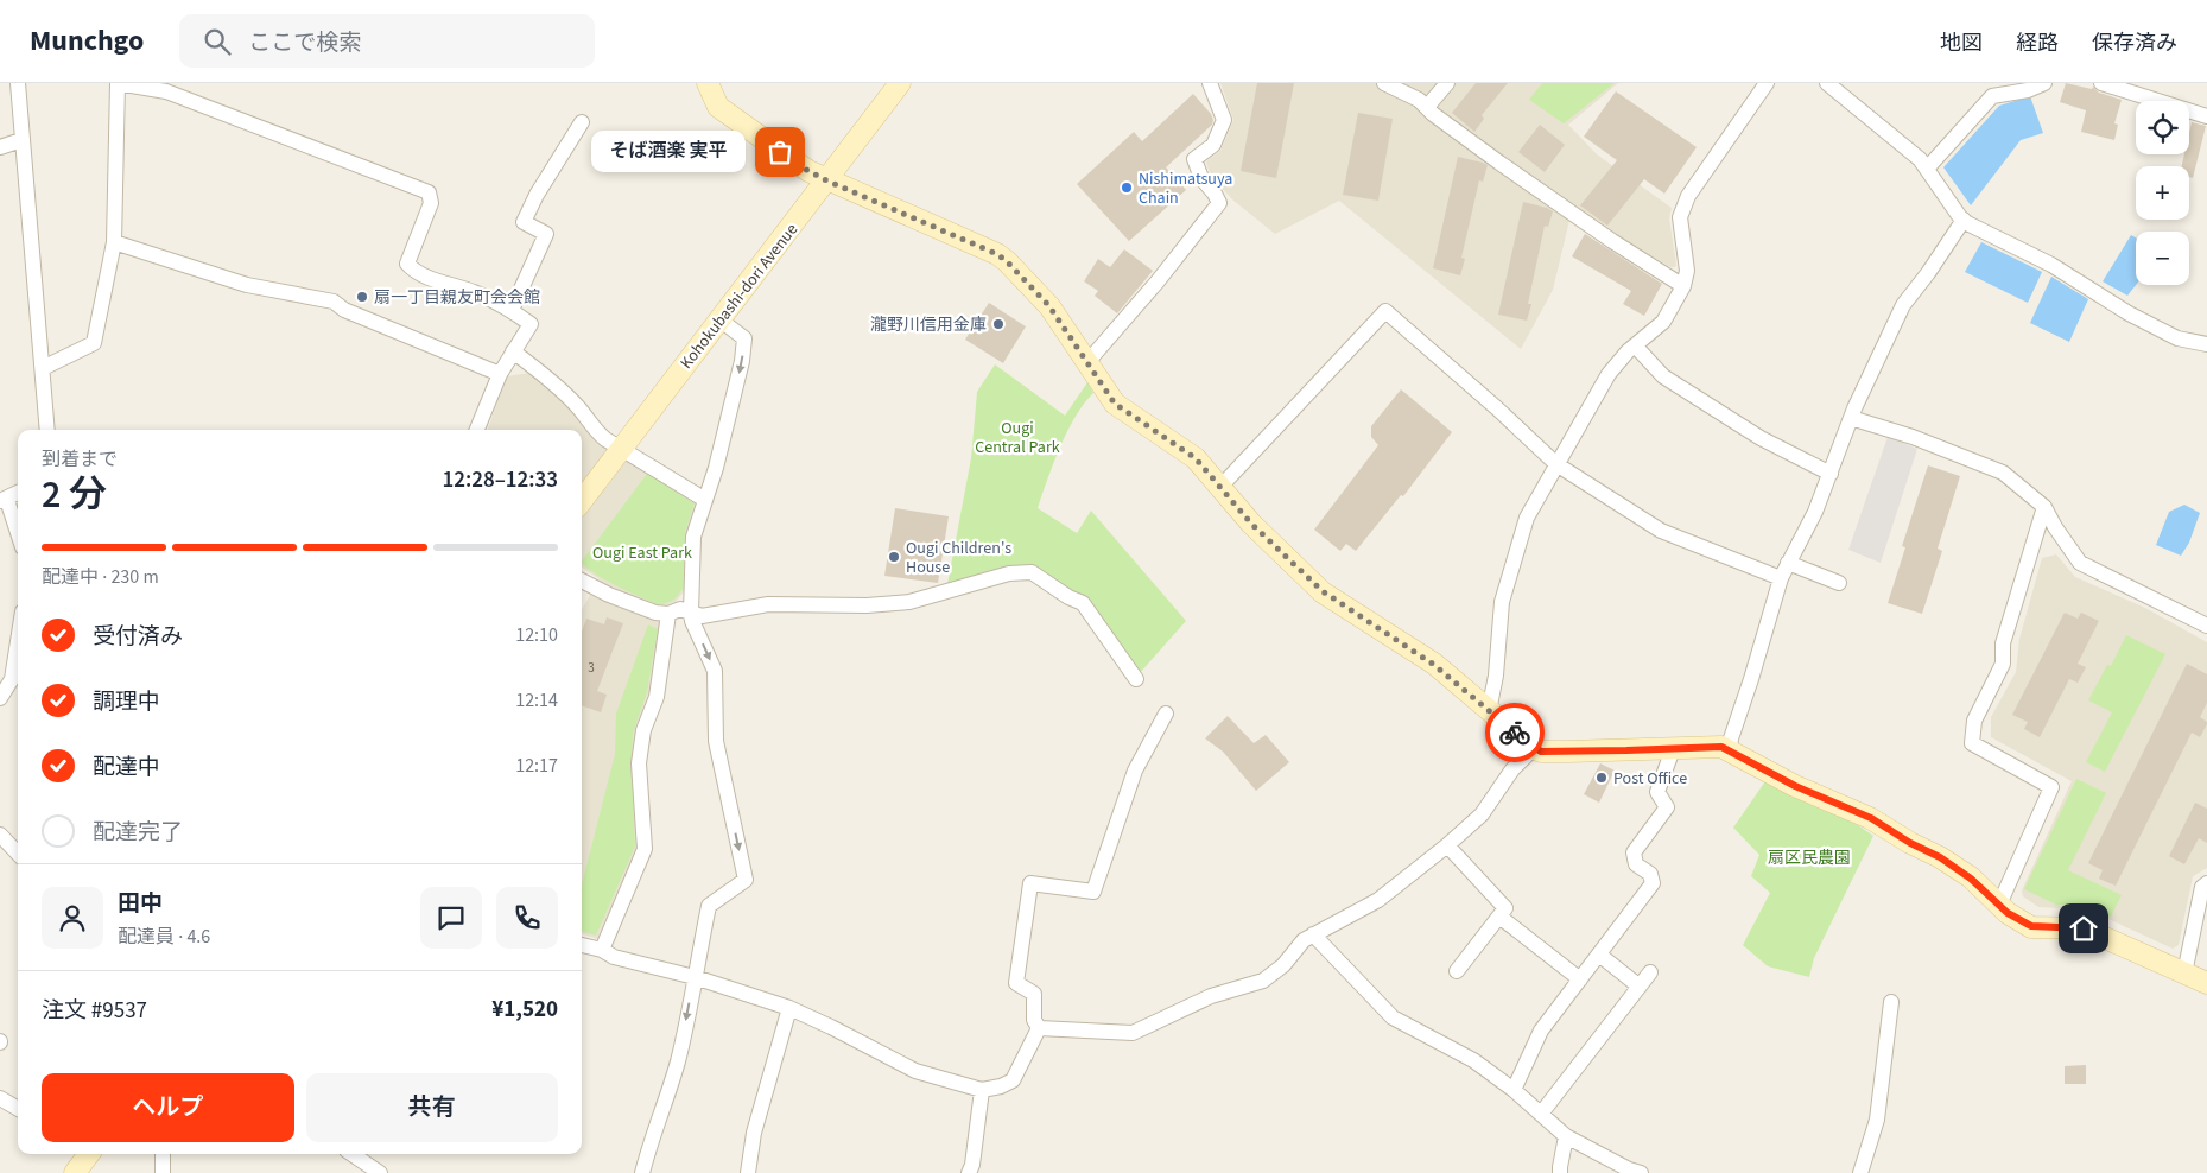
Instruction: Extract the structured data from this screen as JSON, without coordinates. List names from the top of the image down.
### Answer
{
  "streets": {
    "street": ["Kohokubashi-dori Avenue"]
  },
  "parks": ["Ougi Central Park", "Ougi East Park", "扇区民農園"],
  "places": [
    "そば酒楽 実平",
    "Nishimatsuya Chain",
    "扇一丁目親友町会会館",
    "瀧野川信用金庫",
    "Ougi Children's House",
    "Post Office"
  ],
  "house_numbers": ["3"],
  "page": {
    "header": "Munchgo",
    "search": "ここで検索",
    "nav": ["地図", "経路", "保存済み"],
    "map_buttons": ["+", "−"],
    "bubble": "そば酒楽 実平",
    "heading": ["2 分", "到着まで", "12:28–12:33"],
    "panel": [
      "田中",
      "配達員 · 4.6",
      "注文 #9537",
      "¥1,520"
    ],
    "bar": "配達中 · 230 m",
    "list": [
      ["受付済み", "12:10"],
      ["調理中", "12:14"],
      ["配達中", "12:17"],
      "配達完了"
    ],
    "buttons": ["ヘルプ", "共有"]
  }
}
